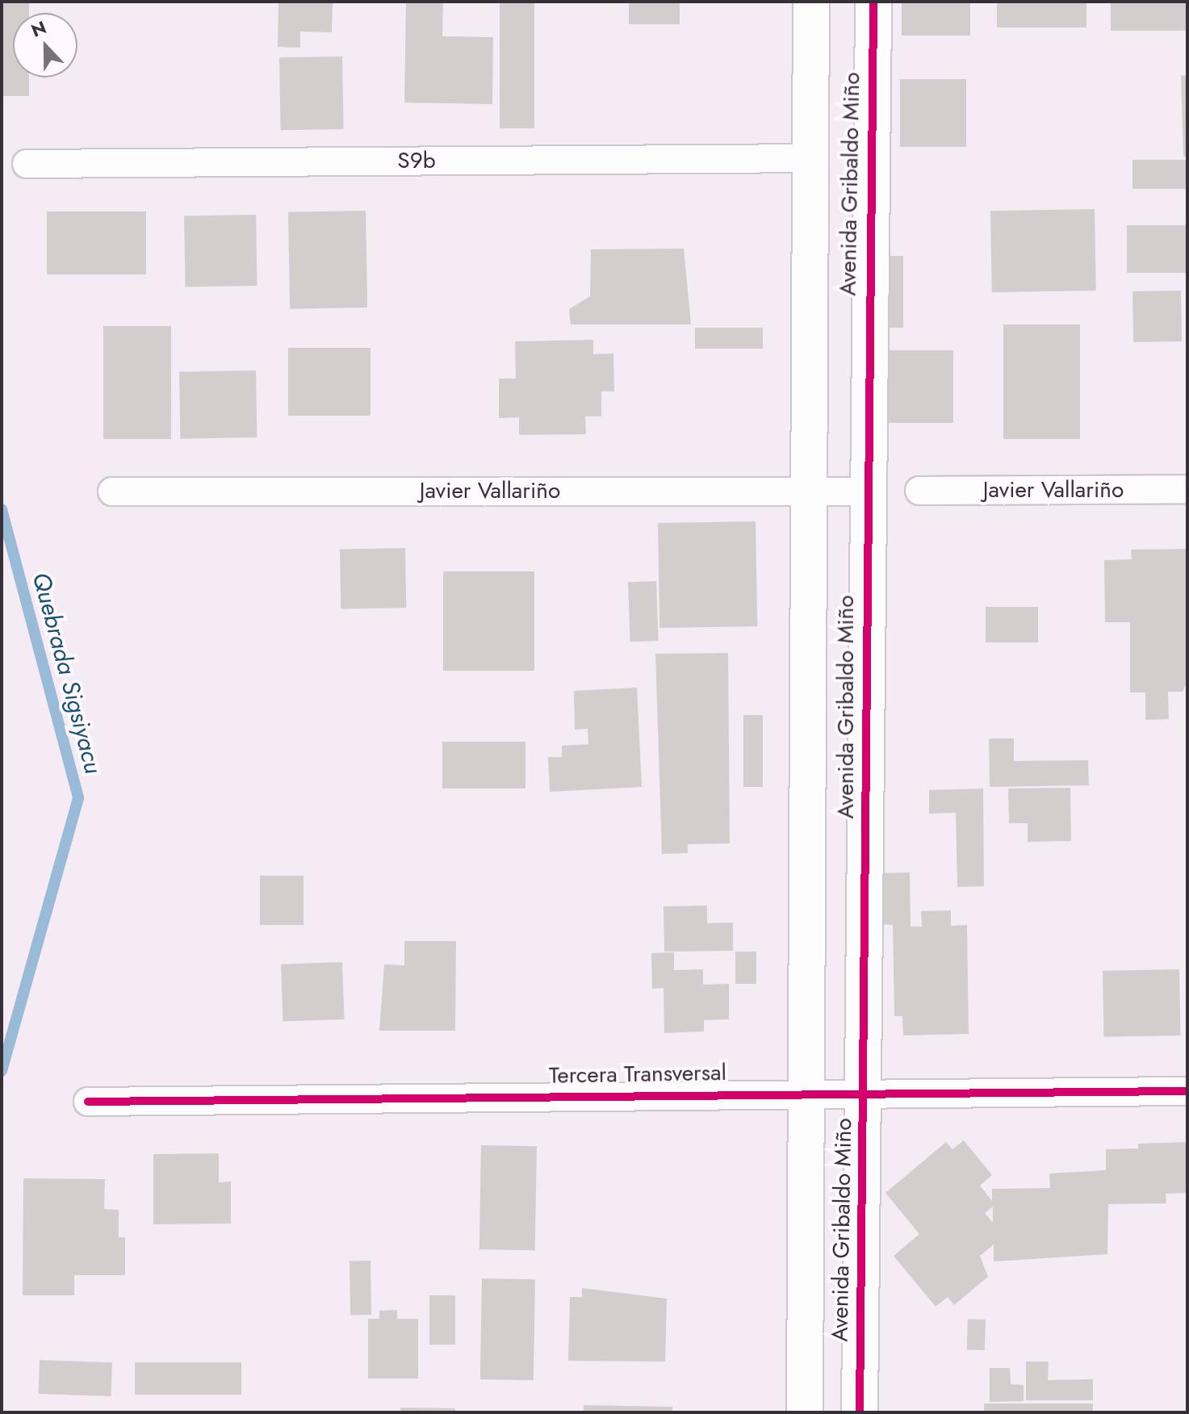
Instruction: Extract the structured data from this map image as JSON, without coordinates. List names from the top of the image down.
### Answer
{
  "streets": {
    "street": [
      "S9b",
      "Avenida Gribaldo Miño",
      "Javier Vallariño",
      "Tercera Transversal"
    ]
  },
  "crossings": [
    ["S9b", "Avenida Gribaldo Miño"],
    ["Avenida Gribaldo Miño", "Javier Vallariño"],
    ["Avenida Gribaldo Miño", "Tercera Transversal"]
  ],
  "water": ["Quebrada Sigsiyacu"],
  "north": "top"
}
